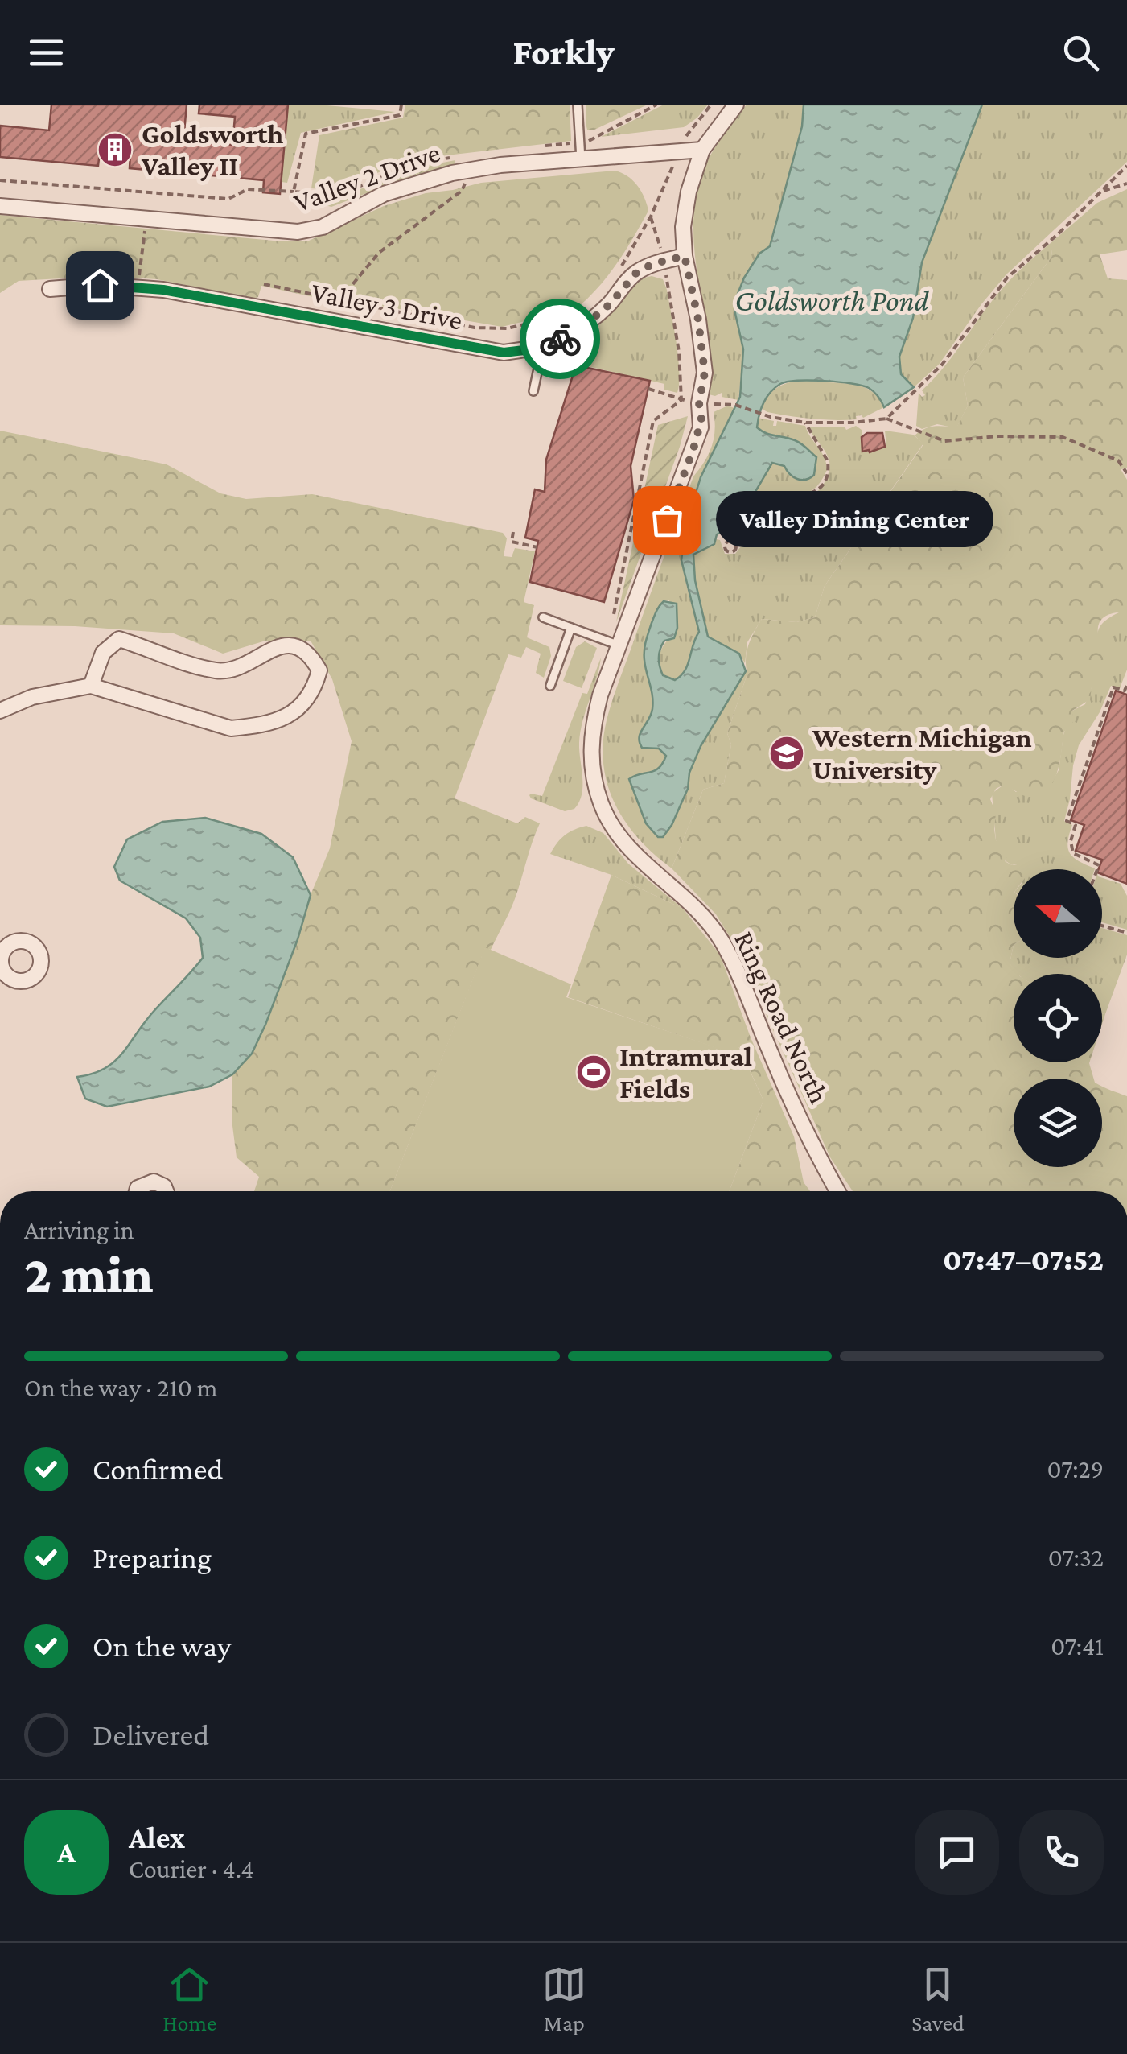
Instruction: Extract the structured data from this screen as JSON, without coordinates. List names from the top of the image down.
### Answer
{
  "streets": {
    "street": ["Valley 2 Drive", "Valley 3 Drive", "Ring Road North"]
  },
  "crossings": [
    ["Valley 2 Drive", "Ring Road North"],
    ["Valley 3 Drive", "Ring Road North"]
  ],
  "water": ["Goldsworth Pond"],
  "places": {
    "building": ["Goldsworth Valley II"],
    "other": ["Valley Dining Center"],
    "school or university": ["Western Michigan University"],
    "sports": ["Intramural Fields"]
  },
  "north": "left",
  "page": {
    "header": "Forkly",
    "bubble": "Valley Dining Center",
    "heading": ["2 min", "Arriving in", "07:47–07:52"],
    "panel": ["Alex", "Courier · 4.4"],
    "bar": "On the way · 210 m",
    "list": [
      ["Confirmed", "07:29"],
      ["Preparing", "07:32"],
      ["On the way", "07:41"],
      "Delivered"
    ],
    "round": "A",
    "tabs": ["Home", "Map", "Saved"]
  }
}
